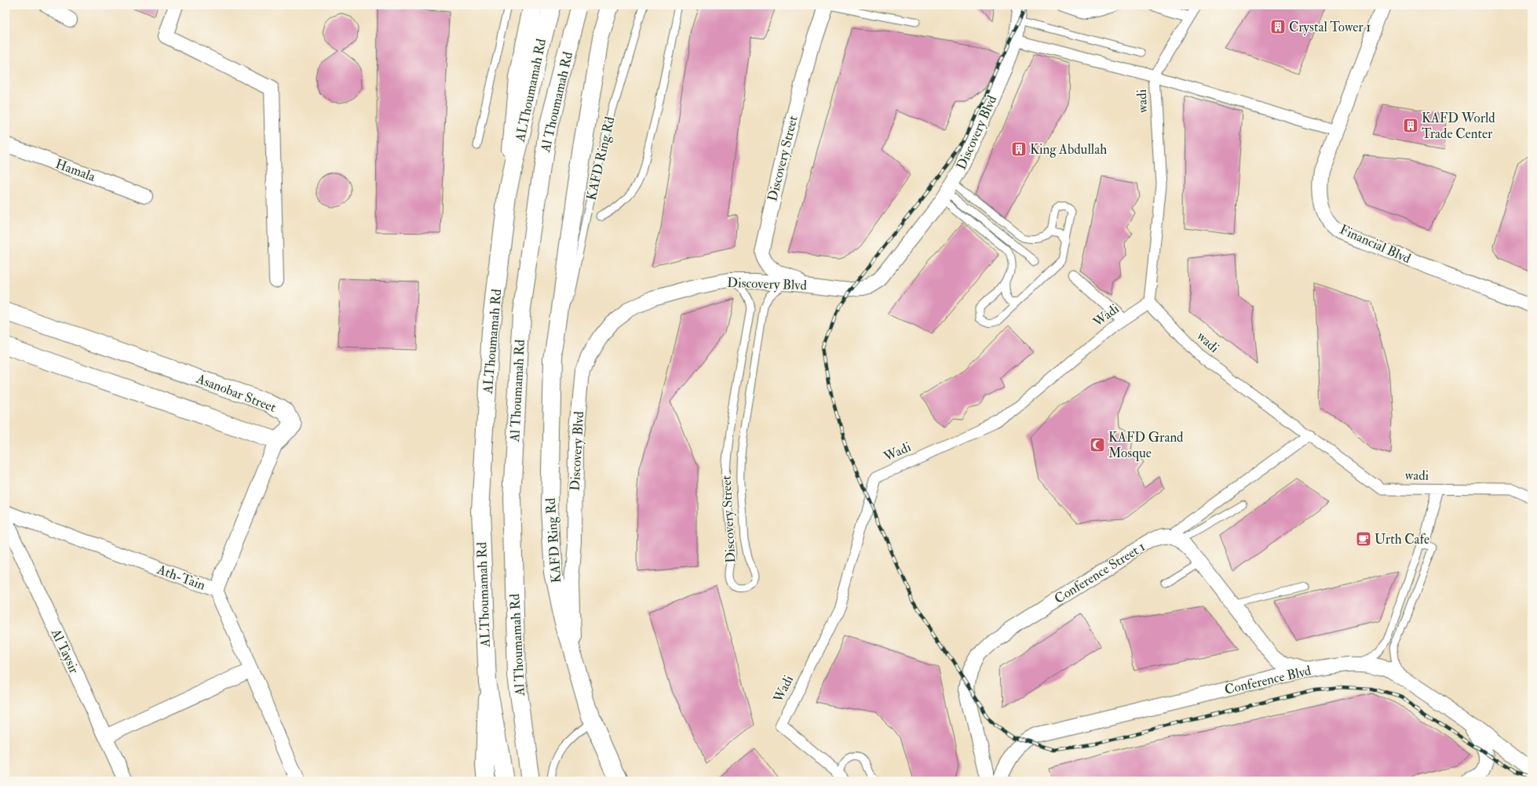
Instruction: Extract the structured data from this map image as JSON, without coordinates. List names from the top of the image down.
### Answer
{
  "streets": {
    "main road": [
      "ALThoumamah Rd",
      "Al Thoumamah Rd",
      "KAFD Ring Rd",
      "Asanobar Street"
    ],
    "street": [
      "wadi",
      "Discovery Blvd",
      "Discovery Street",
      "Hamala",
      "Financial Blvd",
      "Wadi",
      "Conference Street 1",
      "Ath-Tain",
      "Al Taysir",
      "Conference Blvd"
    ]
  },
  "crossings": [
    ["wadi", "Wadi"],
    ["Discovery Blvd", "KAFD Ring Rd"],
    ["Discovery Blvd", "Discovery Street"]
  ],
  "places": {
    "building": ["Crystal Tower 1", "KAFD World Trade Center", "King Abdullah"],
    "mosque": ["KAFD Grand Mosque"],
    "cafe": ["Urth Cafe"]
  }
}
